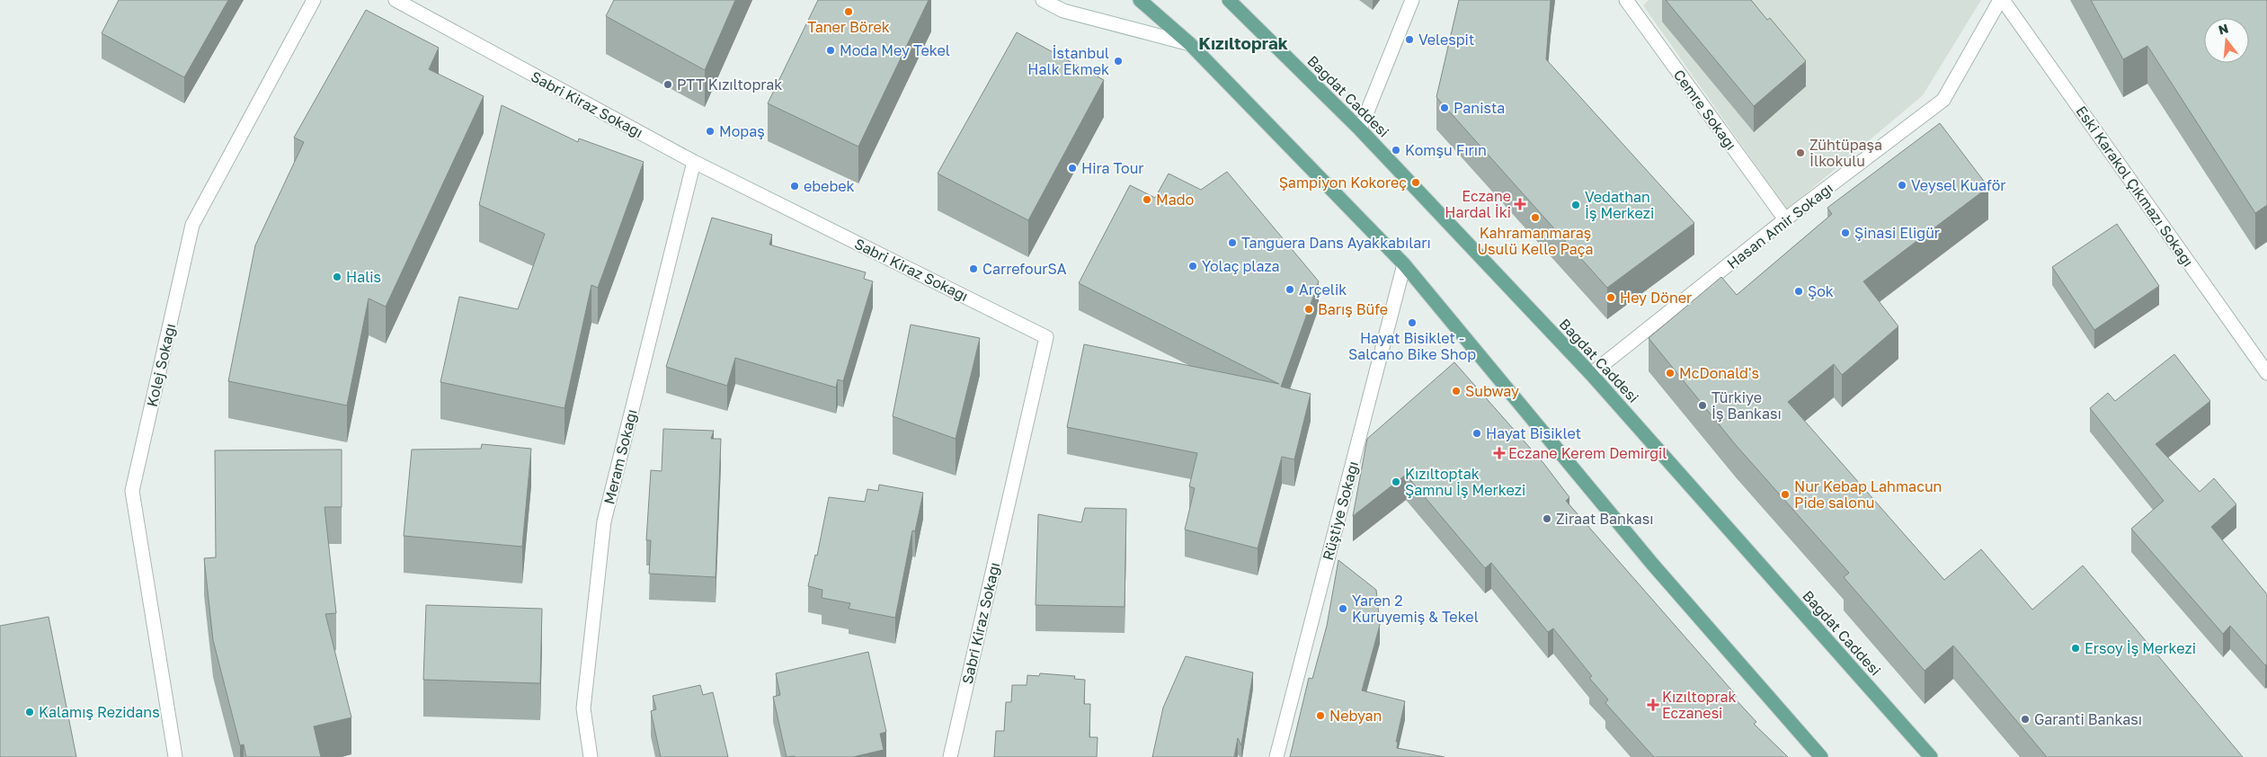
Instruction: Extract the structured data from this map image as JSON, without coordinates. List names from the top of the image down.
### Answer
{
  "streets": {
    "main road": ["Bağdat Caddesi"],
    "street": [
      "Sabri Kiraz Sokağı",
      "Cemre Sokağı",
      "Eski Karakol Çıkmazı Sokağı",
      "Hasan Amir Sokağı",
      "Kolej Sokağı",
      "Meram Sokağı",
      "Rüştiye Sokağı"
    ]
  },
  "crossings": [
    ["Bağdat Caddesi", "Hasan Amir Sokağı"],
    ["Sabri Kiraz Sokağı", "Meram Sokağı"],
    ["Cemre Sokağı", "Hasan Amir Sokağı"],
    ["Eski Karakol Çıkmazı Sokağı", "Hasan Amir Sokağı"]
  ],
  "districts": ["Kızıltoprak"],
  "places": {
    "other": [
      "Taner Börek",
      "Velespit",
      "Moda Mey Tekel",
      "İstanbul Halk Ekmek",
      "PTT Kızıltoprak",
      "Panista",
      "Mopaş",
      "Komşu Fırın",
      "Zühtüpaşa İlkokulu",
      "Hira Tour",
      "Şampiyon Kokoreç",
      "Veysel Kuaför",
      "ebebek",
      "Mado",
      "Vedathan İş Merkezi",
      "Kahramanmaraş Usulü Kelle Paça",
      "Şinasi Eligür",
      "Tanguera Dans Ayakkabıları",
      "Yolaç plaza",
      "CarrefourSA",
      "Halis",
      "Arçelik",
      "Şok",
      "Hey Döner",
      "Barış Büfe",
      "Hayat Bisiklet - Salcano Bike Shop",
      "McDonald's",
      "Subway",
      "Türkiye İş Bankası",
      "Hayat Bisiklet",
      "Kızıltoptak Şamnu İş Merkezi",
      "Nur Kebap Lahmacun Pide salonu",
      "Ziraat Bankası",
      "Yaren 2 Kuruyemiş & Tekel",
      "Ersoy İş Merkezi",
      "Kalamış Rezidans",
      "Nebyan",
      "Garanti Bankası"
    ],
    "health": ["Eczane Hardal İki", "Eczane Kerem Demirgil", "Kızıltoprak Eczanesi"]
  },
  "north": "top"
}
